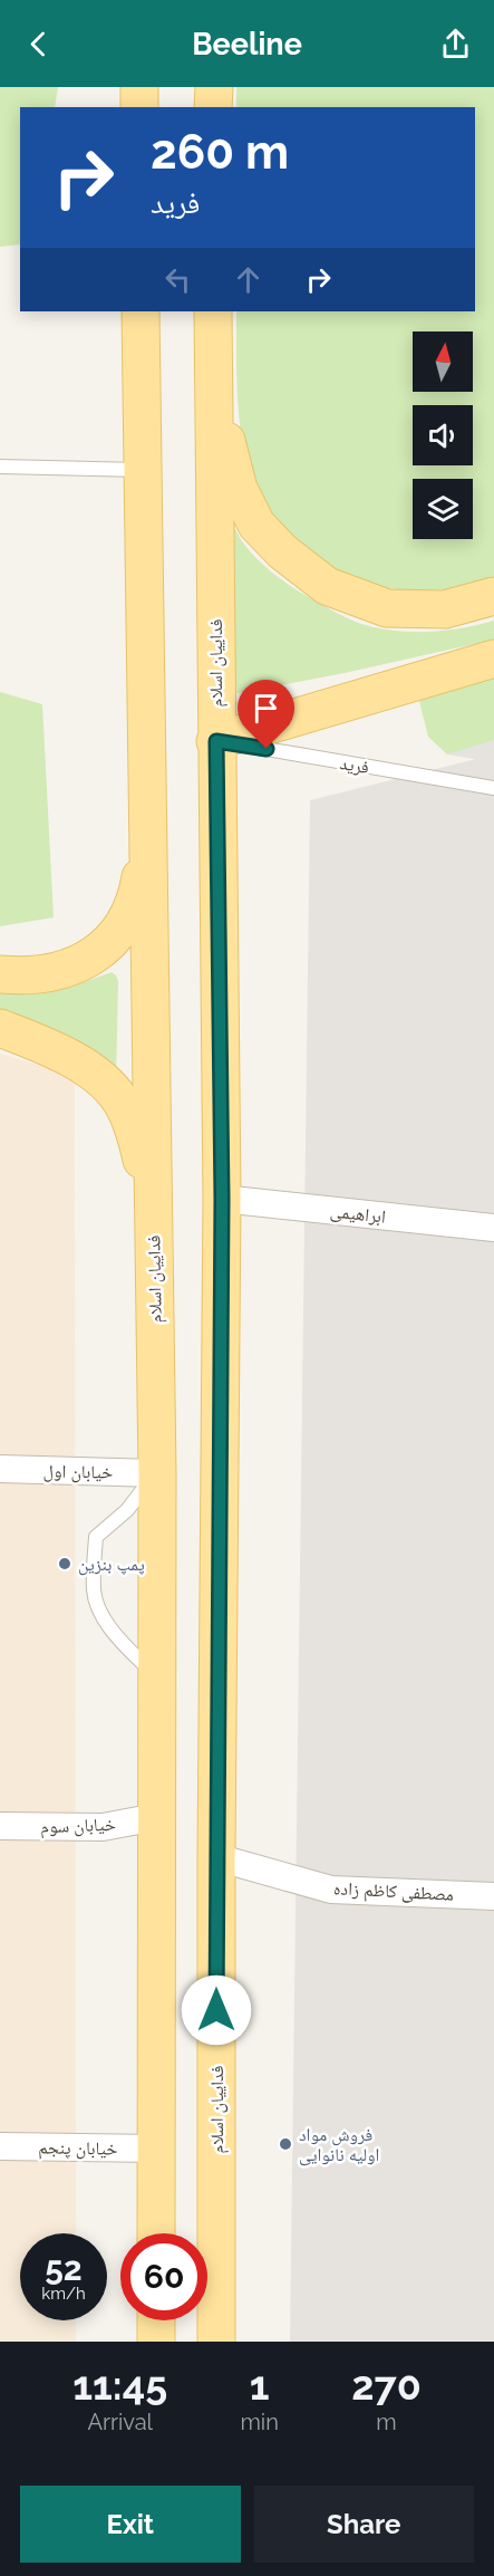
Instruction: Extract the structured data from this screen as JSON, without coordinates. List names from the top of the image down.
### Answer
{
  "streets": {
    "main road": ["فداییان اسلام"],
    "street": [
      "ابراهیمی",
      "خیابان اول",
      "خیابان سوم",
      "مصطفی کاظم زاده",
      "خیابان پنجم"
    ],
    "lane": ["فرید"]
  },
  "crossings": [
    ["فداییان اسلام", "فرید"],
    ["فداییان اسلام", "ابراهیمی"],
    ["فداییان اسلام", "خیابان اول"],
    ["فداییان اسلام", "خیابان سوم"],
    ["فداییان اسلام", "مصطفی کاظم زاده"],
    ["فداییان اسلام", "خیابان پنجم"]
  ],
  "places": ["پمپ بنزین", "فروش مواد اولیه نانوایی"],
  "north": "top",
  "page": {
    "header": "Beeline",
    "turn": ["260 m", "فرید"],
    "speed": "52 km/h",
    "limit": "60",
    "eta": [
      "11:45",
      "Arrival",
      "1",
      "min",
      "270",
      "m"
    ],
    "buttons": ["Exit", "Share"]
  }
}
